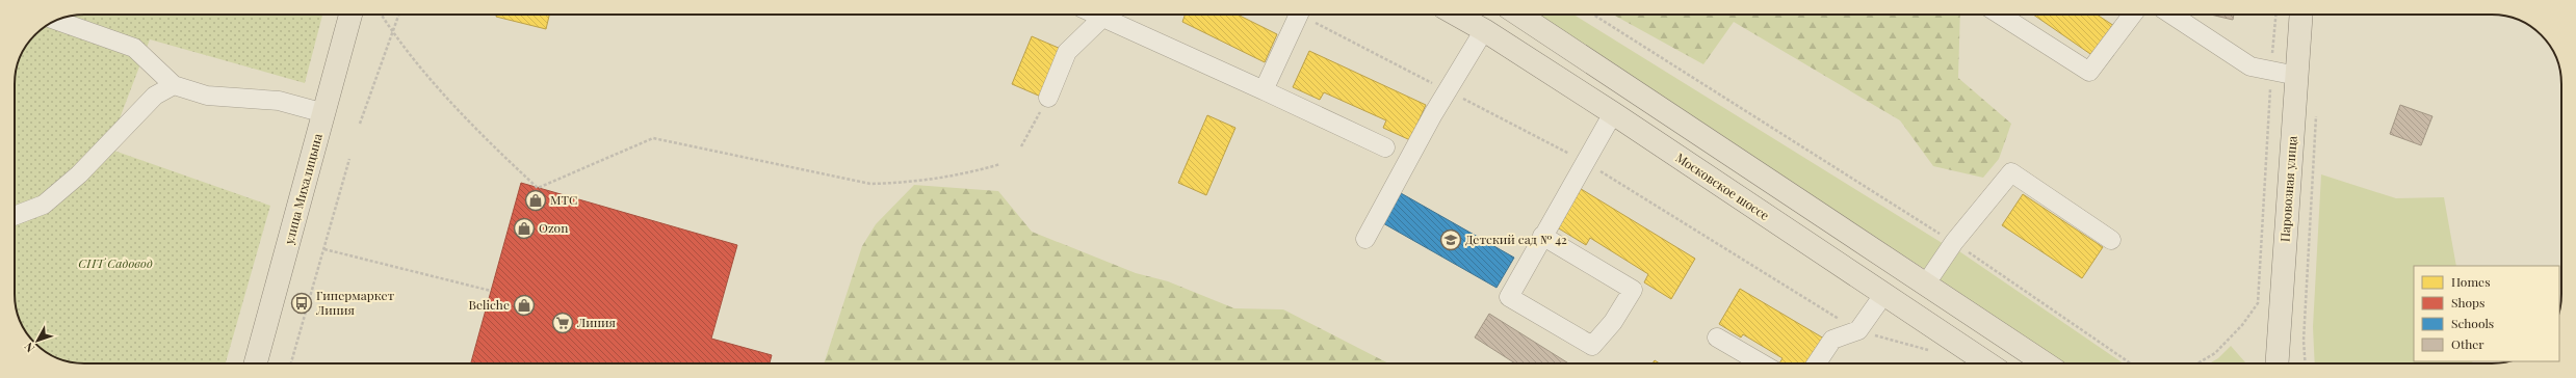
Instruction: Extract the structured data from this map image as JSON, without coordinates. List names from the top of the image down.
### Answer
{
  "streets": {
    "main road": ["Московское шоссе", "улица Михалицына", "Паровозная улица"]
  },
  "parks": ["СНТ Садовод"],
  "places": {
    "shop": ["МТС", "Ozon", "Beliche"],
    "school or university": ["Детский сад № 42"],
    "bus stop": ["Гипермаркет Линия"],
    "supermarket": ["Линия"]
  },
  "legend": [
    "Homes",
    "Shops",
    "Schools",
    "Other"
  ],
  "north": "bottom left"
}
